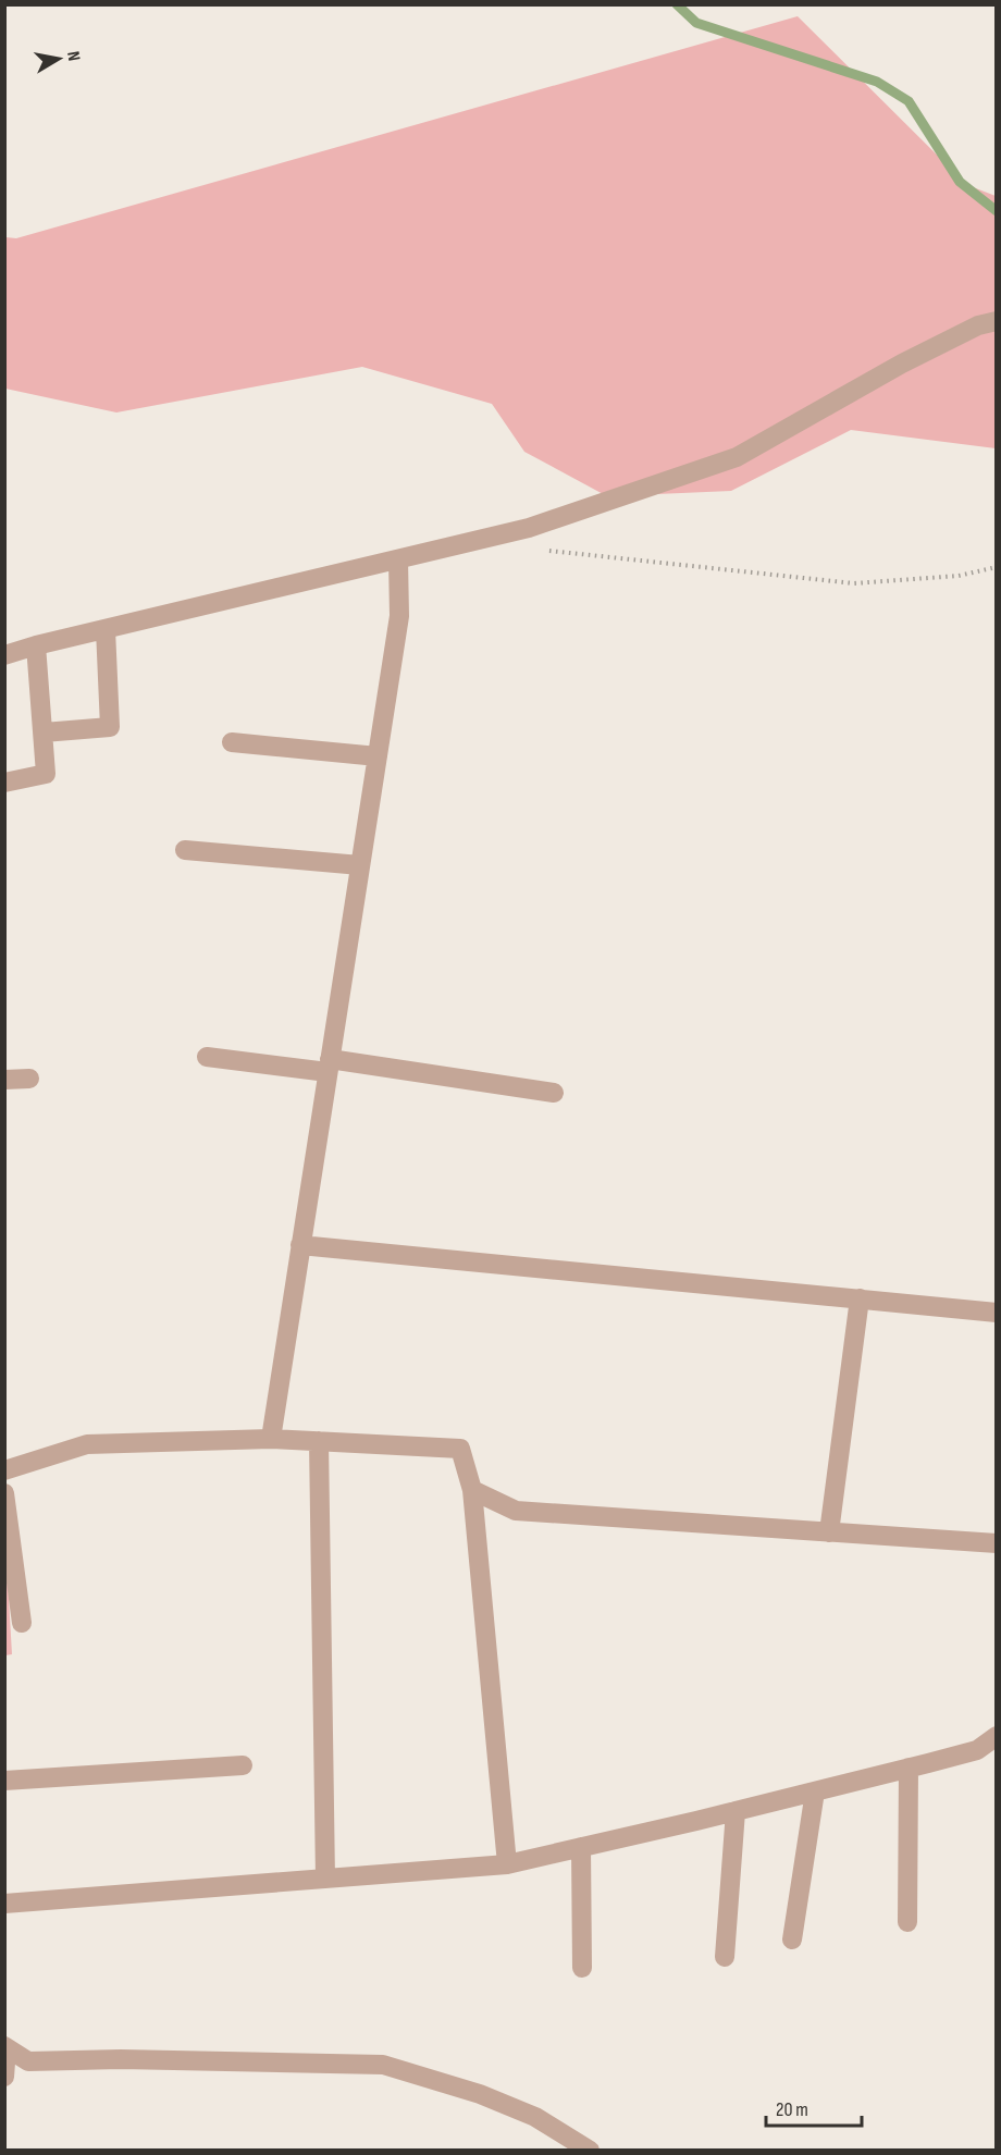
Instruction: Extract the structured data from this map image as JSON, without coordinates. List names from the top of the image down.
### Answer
{
  "scale_bar": "20 m",
  "north": "right"
}
